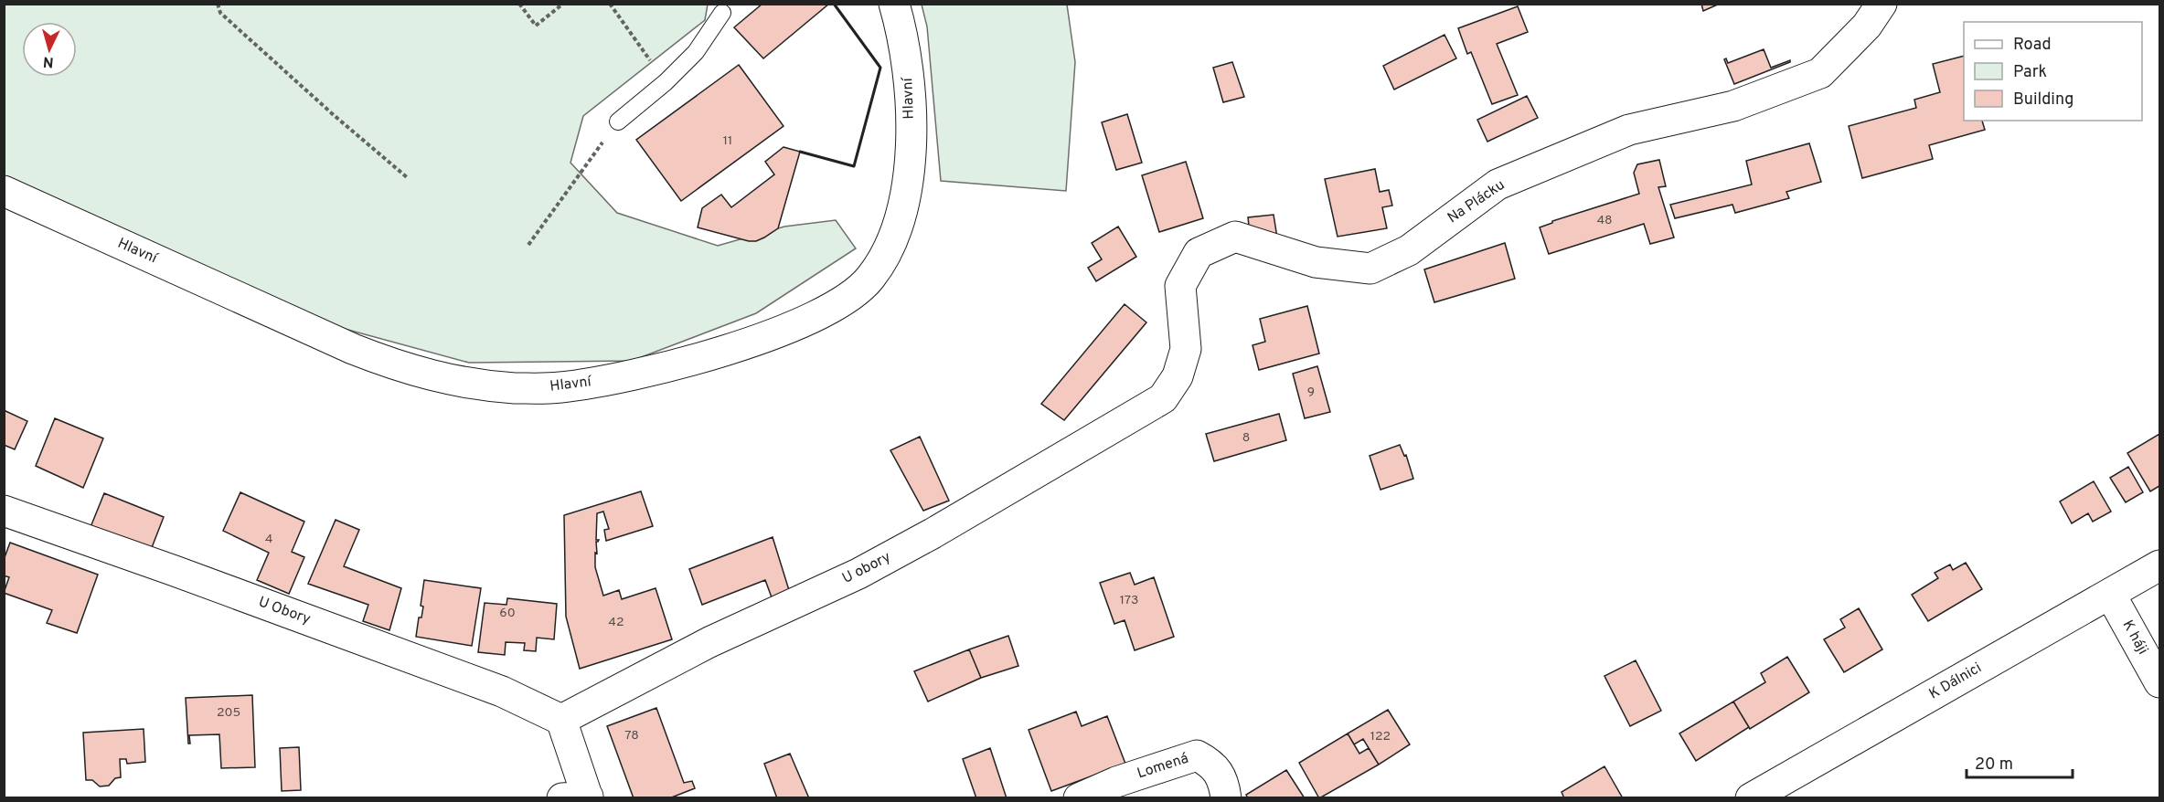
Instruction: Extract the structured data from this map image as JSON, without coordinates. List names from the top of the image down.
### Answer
{
  "streets": {
    "street": [
      "Hlavní",
      "Na Plácku",
      "U obory",
      "U Obory",
      "K háji",
      "K Dálnici",
      "Lomená"
    ]
  },
  "crossings": [
    ["Na Plácku", "U obory"],
    ["U obory", "U Obory"],
    ["K háji", "K Dálnici"]
  ],
  "house_numbers": [
    "11",
    "48",
    "9",
    "8",
    "4",
    "173",
    "60",
    "42",
    "205",
    "78",
    "122"
  ],
  "legend": ["Road", "Park", "Building"],
  "scale_bar": "20 m",
  "north": "bottom"
}
